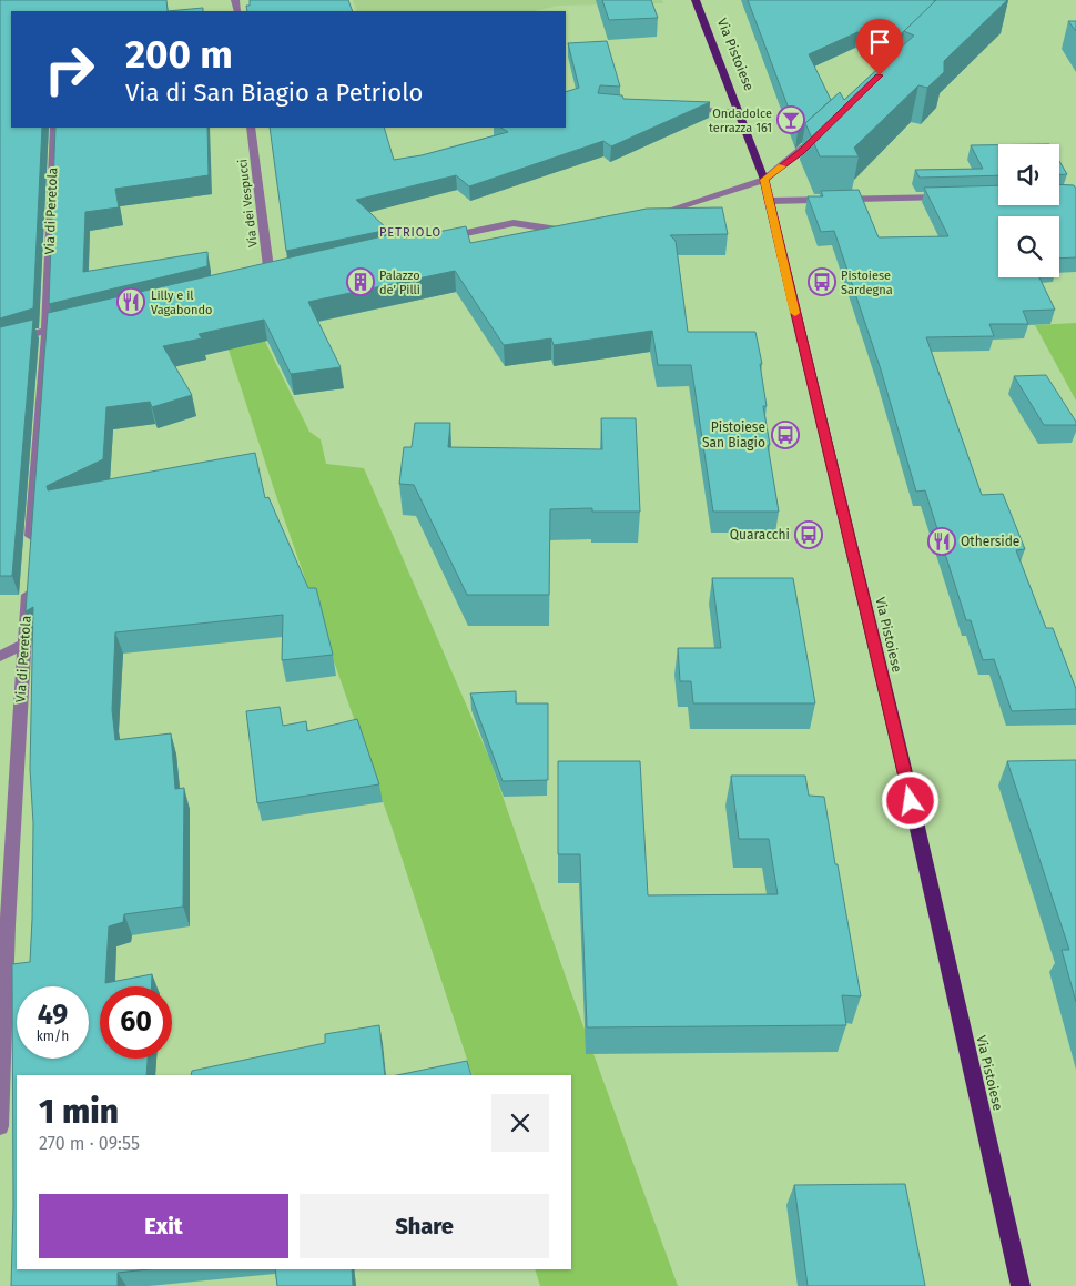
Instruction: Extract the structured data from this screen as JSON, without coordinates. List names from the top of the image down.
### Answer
{
  "streets": {
    "main road": ["Via Pistoiese"],
    "street": ["Via dei Vespucci", "Via di Peretola"]
  },
  "districts": ["PETRIOLO"],
  "places": {
    "bar": ["Ondadolce terrazza 161"],
    "building": ["Palazzo de’ Pilli"],
    "bus stop": ["Pistoiese Sardegna", "Pistoiese San Biagio", "Quaracchi"],
    "restaurant": ["Lilly e il Vagabondo", "Otherside"]
  },
  "page": {
    "turn": ["200 m", "Via di San Biagio a Petriolo"],
    "speed": "49 km/h",
    "limit": "60",
    "heading": ["1 min", "270 m · 09:55"],
    "buttons": ["Exit", "Share"]
  }
}
